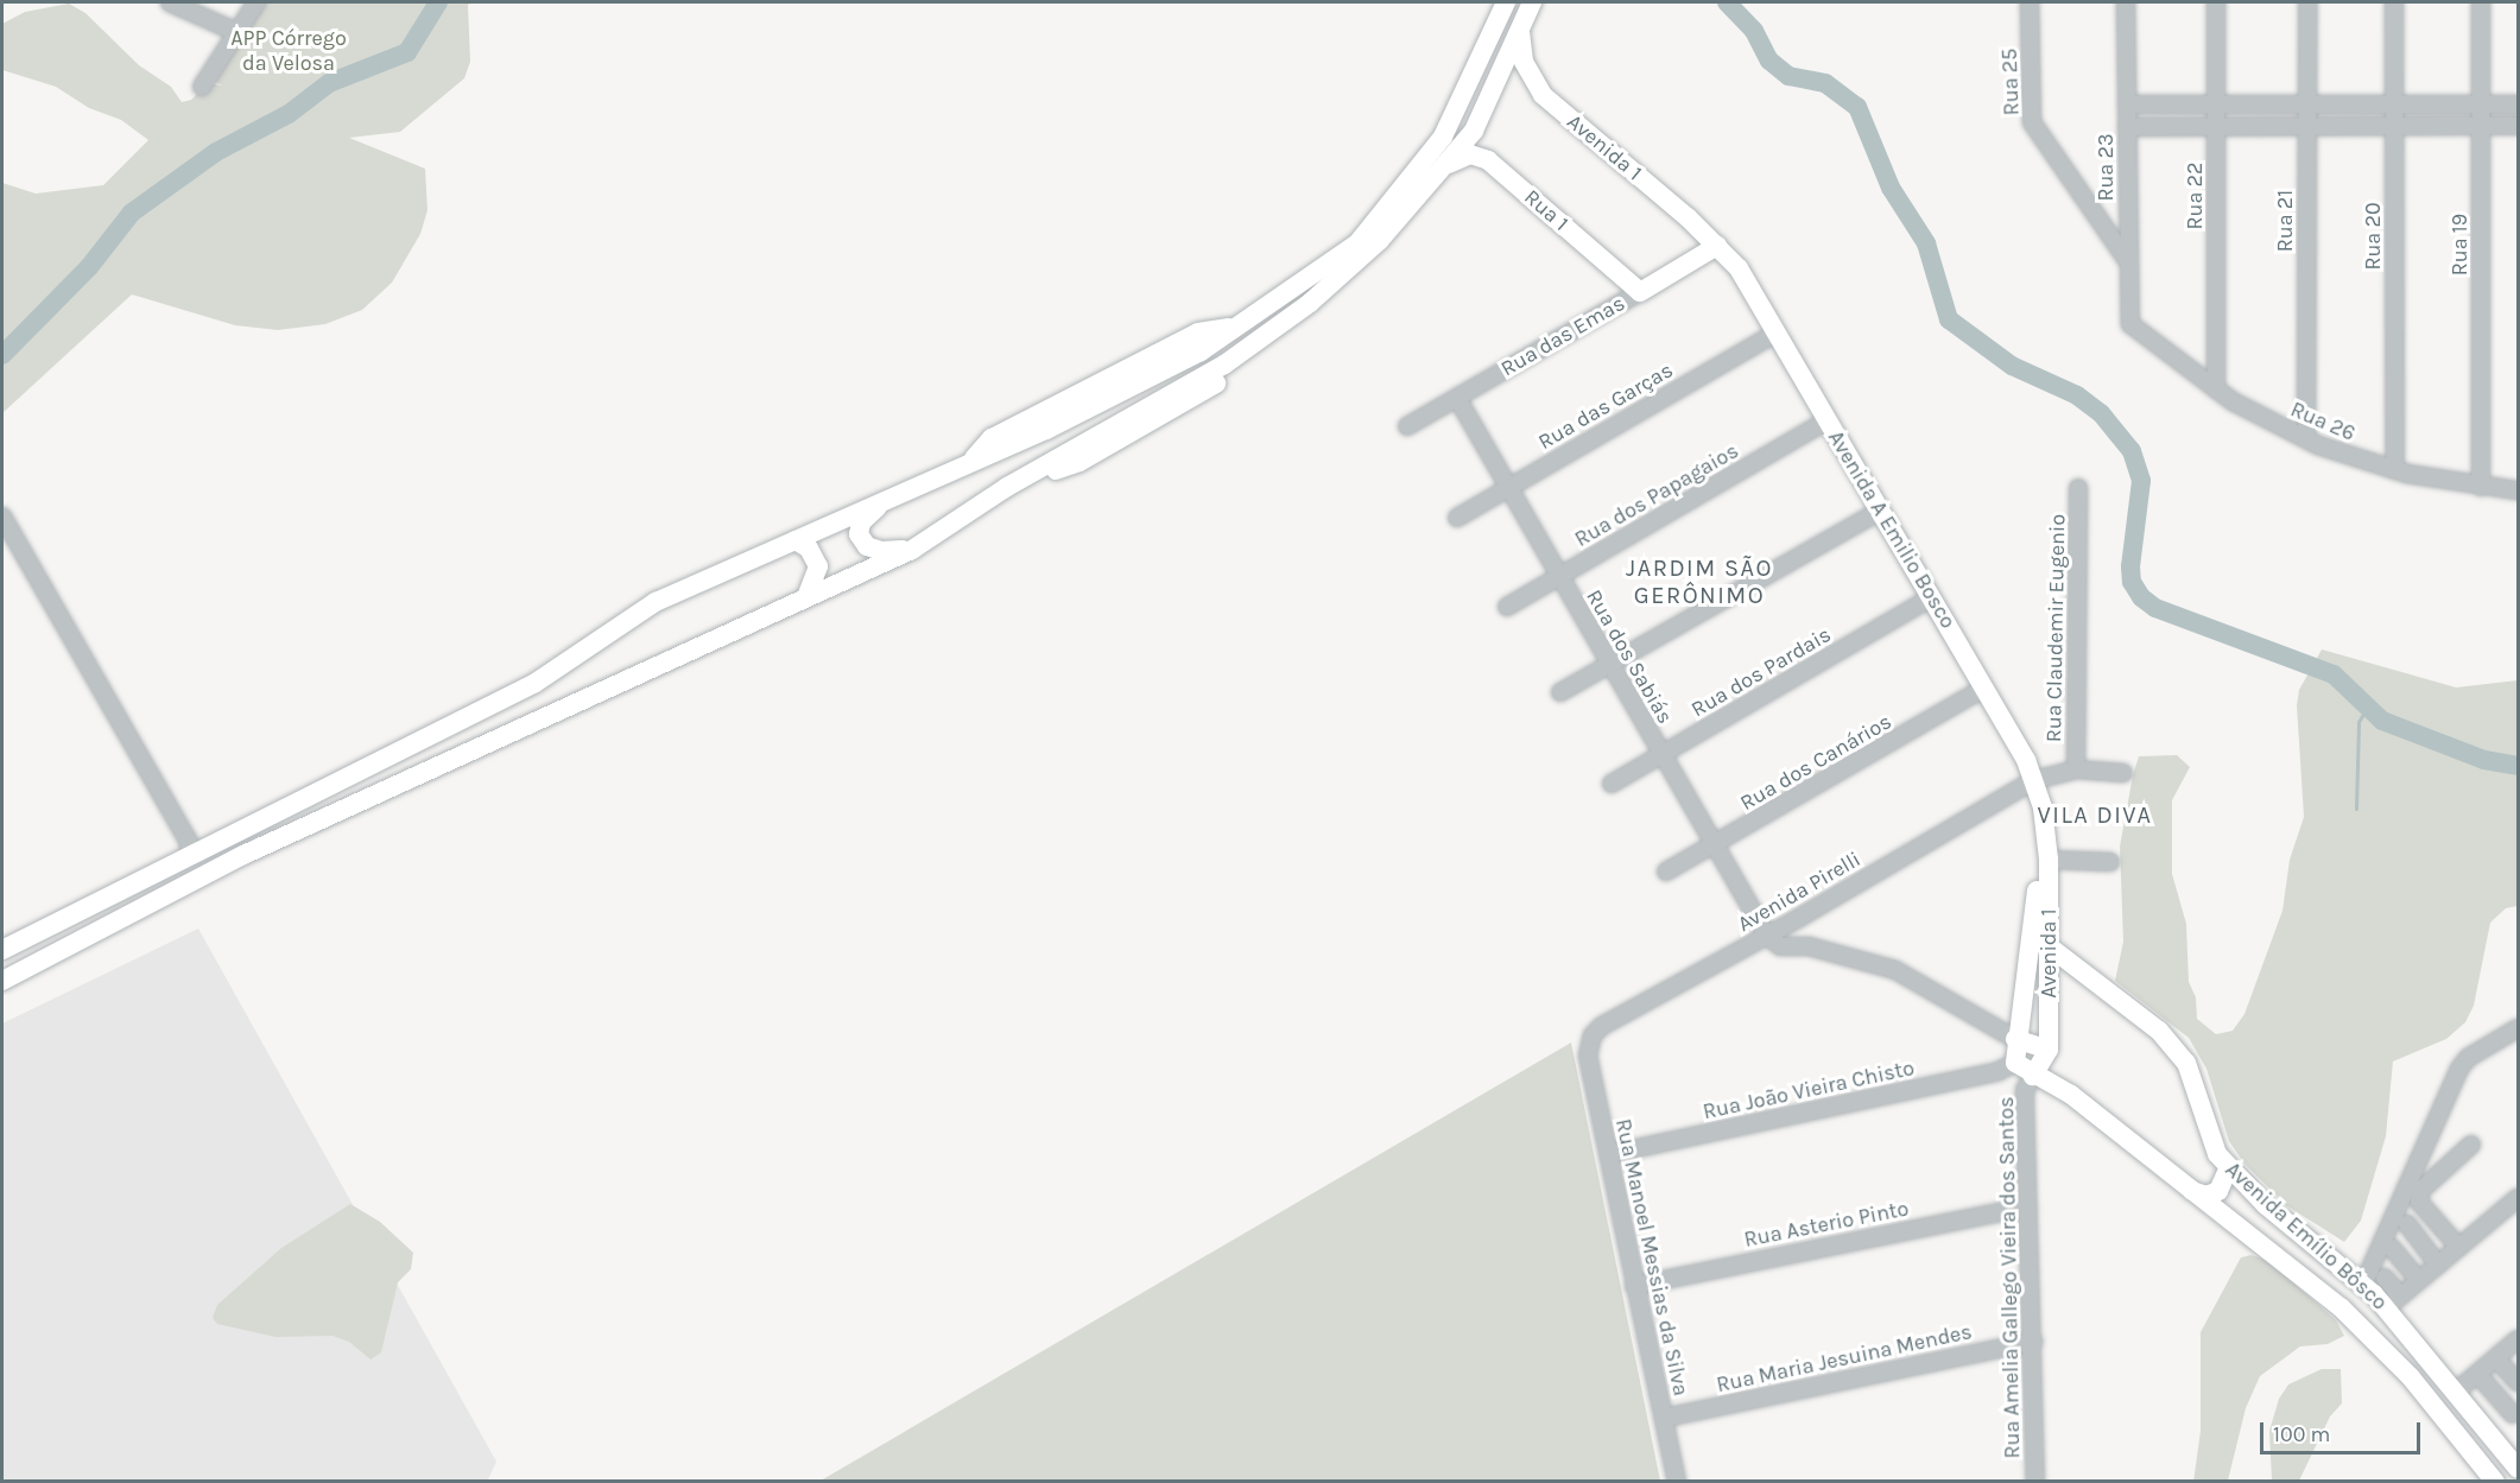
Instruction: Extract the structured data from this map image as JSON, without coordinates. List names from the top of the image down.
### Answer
{
  "streets": {
    "main road": [
      "Avenida 1",
      "Rua 1",
      "Rua das Emas",
      "Avenida A Emilio Bosco",
      "Avenida Emílio Bôsco"
    ],
    "street": [
      "Rua 25",
      "Rua 23",
      "Rua 22",
      "Rua 21",
      "Rua 20",
      "Rua 19",
      "Rua das Garças",
      "Rua 26",
      "Rua dos Papagaios",
      "Rua Claudemir Eugenio",
      "Rua dos Sabiás",
      "Rua dos Pardais",
      "Rua dos Canários",
      "Avenida Pirelli",
      "Rua João Vieira Chisto",
      "Rua Asterio Pinto",
      "Rua Manoel Messias da Silva",
      "Rua Amelia Gallego Vieira dos Santos",
      "Rua Maria Jesuina Mendes"
    ]
  },
  "crossings": [
    ["Rua 25", "Rua 23"],
    ["Avenida 1", "Rua das Emas"],
    ["Avenida 1", "Avenida A Emilio Bosco"],
    ["Avenida 1", "Avenida Emílio Bôsco"],
    ["Rua 23", "Rua 26"],
    ["Rua 22", "Rua 26"],
    ["Rua 1", "Rua das Emas"],
    ["Rua 21", "Rua 26"],
    ["Rua 20", "Rua 26"],
    ["Rua 19", "Rua 26"],
    ["Rua das Emas", "Avenida A Emilio Bosco"],
    ["Rua das Emas", "Rua dos Sabiás"],
    ["Rua das Garças", "Avenida A Emilio Bosco"],
    ["Rua das Garças", "Rua dos Sabiás"],
    ["Rua dos Papagaios", "Avenida A Emilio Bosco"],
    ["Rua dos Papagaios", "Rua dos Sabiás"],
    ["Avenida A Emilio Bosco", "Rua dos Pardais"],
    ["Avenida A Emilio Bosco", "Rua dos Canários"],
    ["Avenida A Emilio Bosco", "Avenida Pirelli"],
    ["Rua Claudemir Eugenio", "Avenida Pirelli"],
    ["Rua dos Sabiás", "Rua dos Pardais"],
    ["Rua dos Sabiás", "Rua dos Canários"],
    ["Rua dos Sabiás", "Avenida Pirelli"],
    ["Avenida Pirelli", "Rua Manoel Messias da Silva"],
    ["Rua João Vieira Chisto", "Avenida Emílio Bôsco"],
    ["Rua João Vieira Chisto", "Rua Manoel Messias da Silva"],
    ["Rua Asterio Pinto", "Rua Manoel Messias da Silva"],
    ["Rua Asterio Pinto", "Rua Amelia Gallego Vieira dos Santos"],
    ["Avenida Emílio Bôsco", "Rua Amelia Gallego Vieira dos Santos"],
    ["Rua Manoel Messias da Silva", "Rua Maria Jesuina Mendes"],
    ["Rua Amelia Gallego Vieira dos Santos", "Rua Maria Jesuina Mendes"]
  ],
  "districts": ["JARDIM SÃO GERÔNIMO", "VILA DIVA"],
  "parks": ["APP Córrego da Velosa"],
  "scale_bar": "100 m"
}
